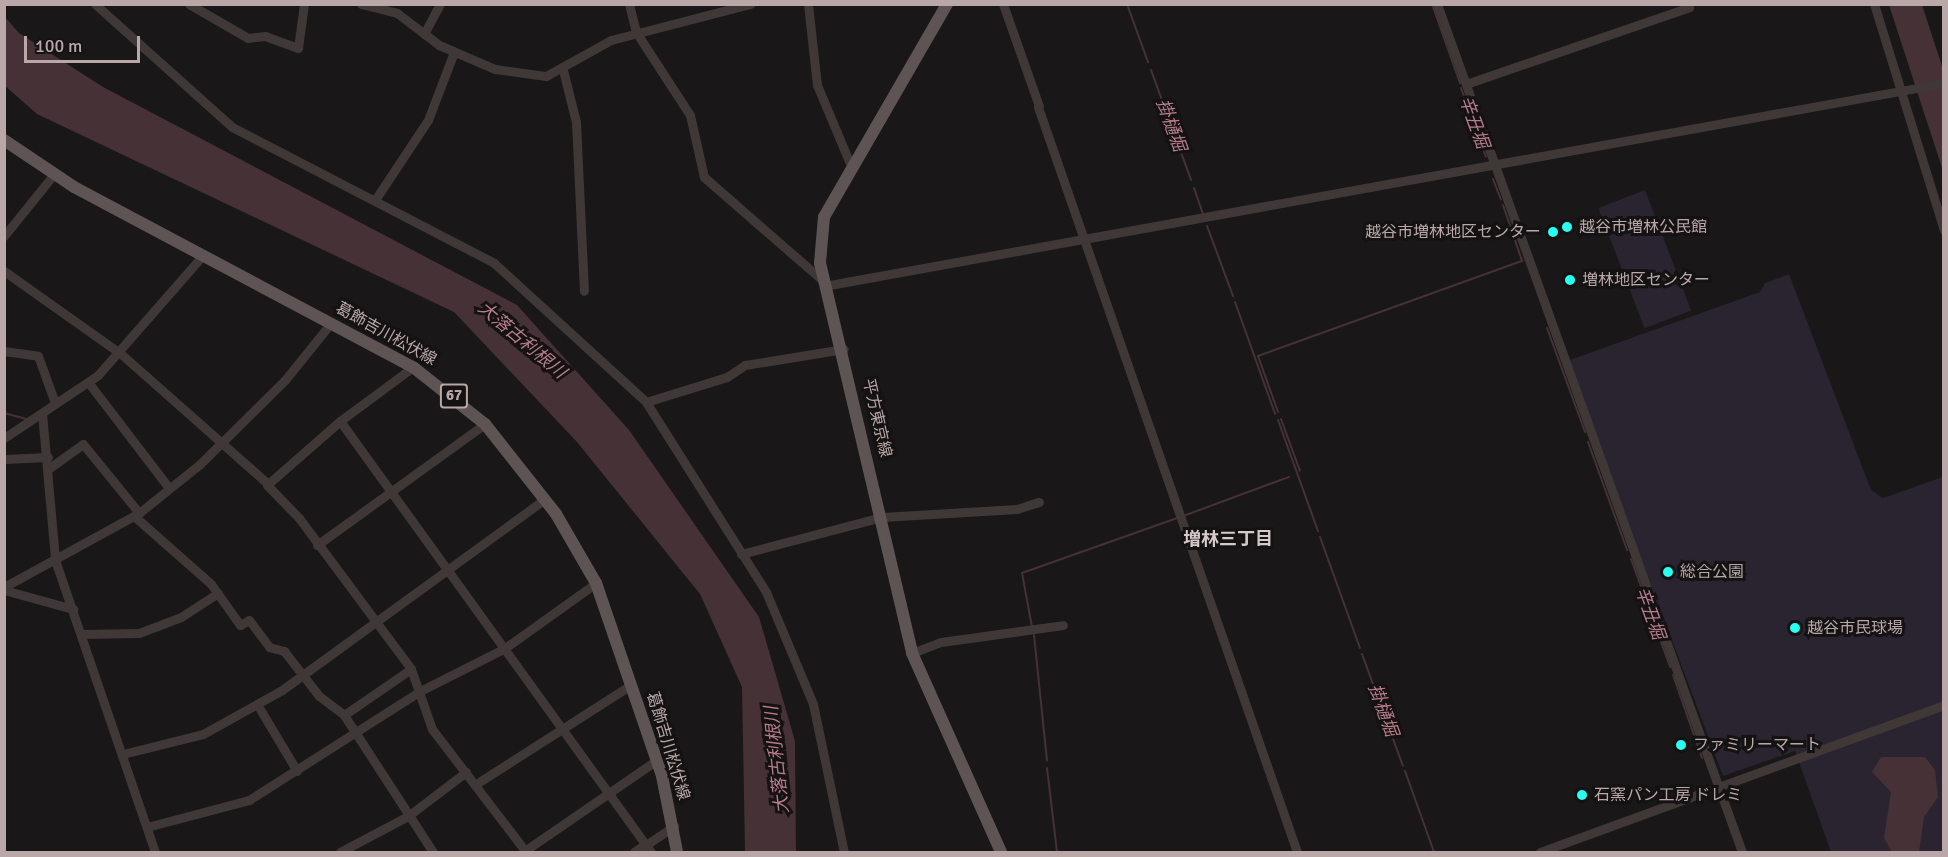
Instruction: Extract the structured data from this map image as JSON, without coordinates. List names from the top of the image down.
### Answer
{
  "streets": {
    "main road": ["葛飾吉川松伏線", "67", "平方東京線"]
  },
  "districts": ["増林三丁目"],
  "water": ["辛丑堀", "掛樋堀", "大落古利根川"],
  "places": [
    "越谷市増林公民館",
    "越谷市増林地区センター",
    "増林地区センター",
    "総合公園",
    "越谷市民球場",
    "ファミリーマート",
    "石窯パン工房 ドレミ"
  ],
  "scale_bar": "100 m"
}
